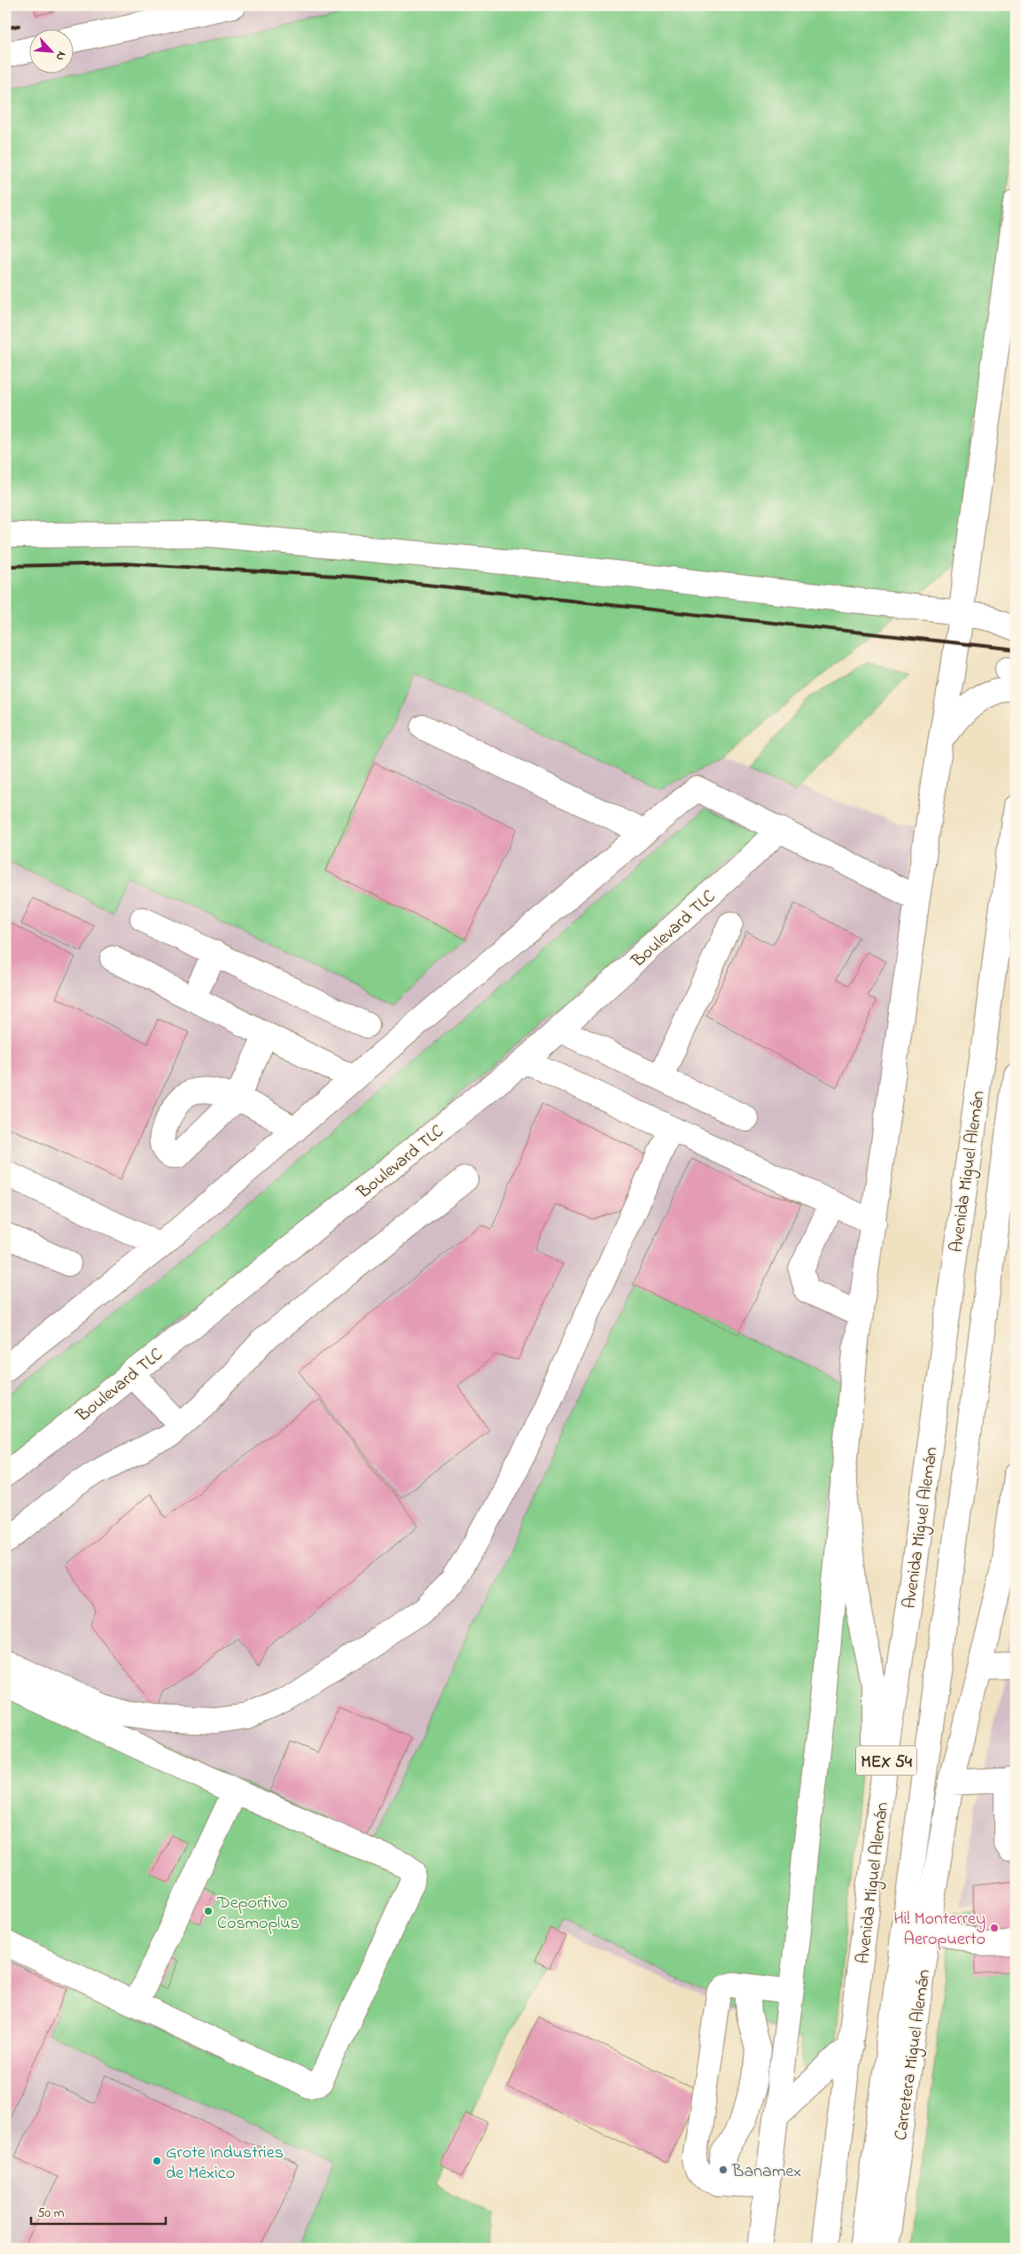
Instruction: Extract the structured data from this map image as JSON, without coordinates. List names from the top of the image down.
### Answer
{
  "streets": {
    "main road": [
      "Boulevard TLC",
      "Avenida Miguel Alemán",
      "MEX 54",
      "Carretera Miguel Alemán"
    ]
  },
  "places": [
    "Deportivo Cosmoplus",
    "Hi! Monterrey Aeropuerto",
    "Grote Industries de México",
    "Banamex"
  ],
  "scale_bar": "50 m",
  "north": "bottom right"
}
